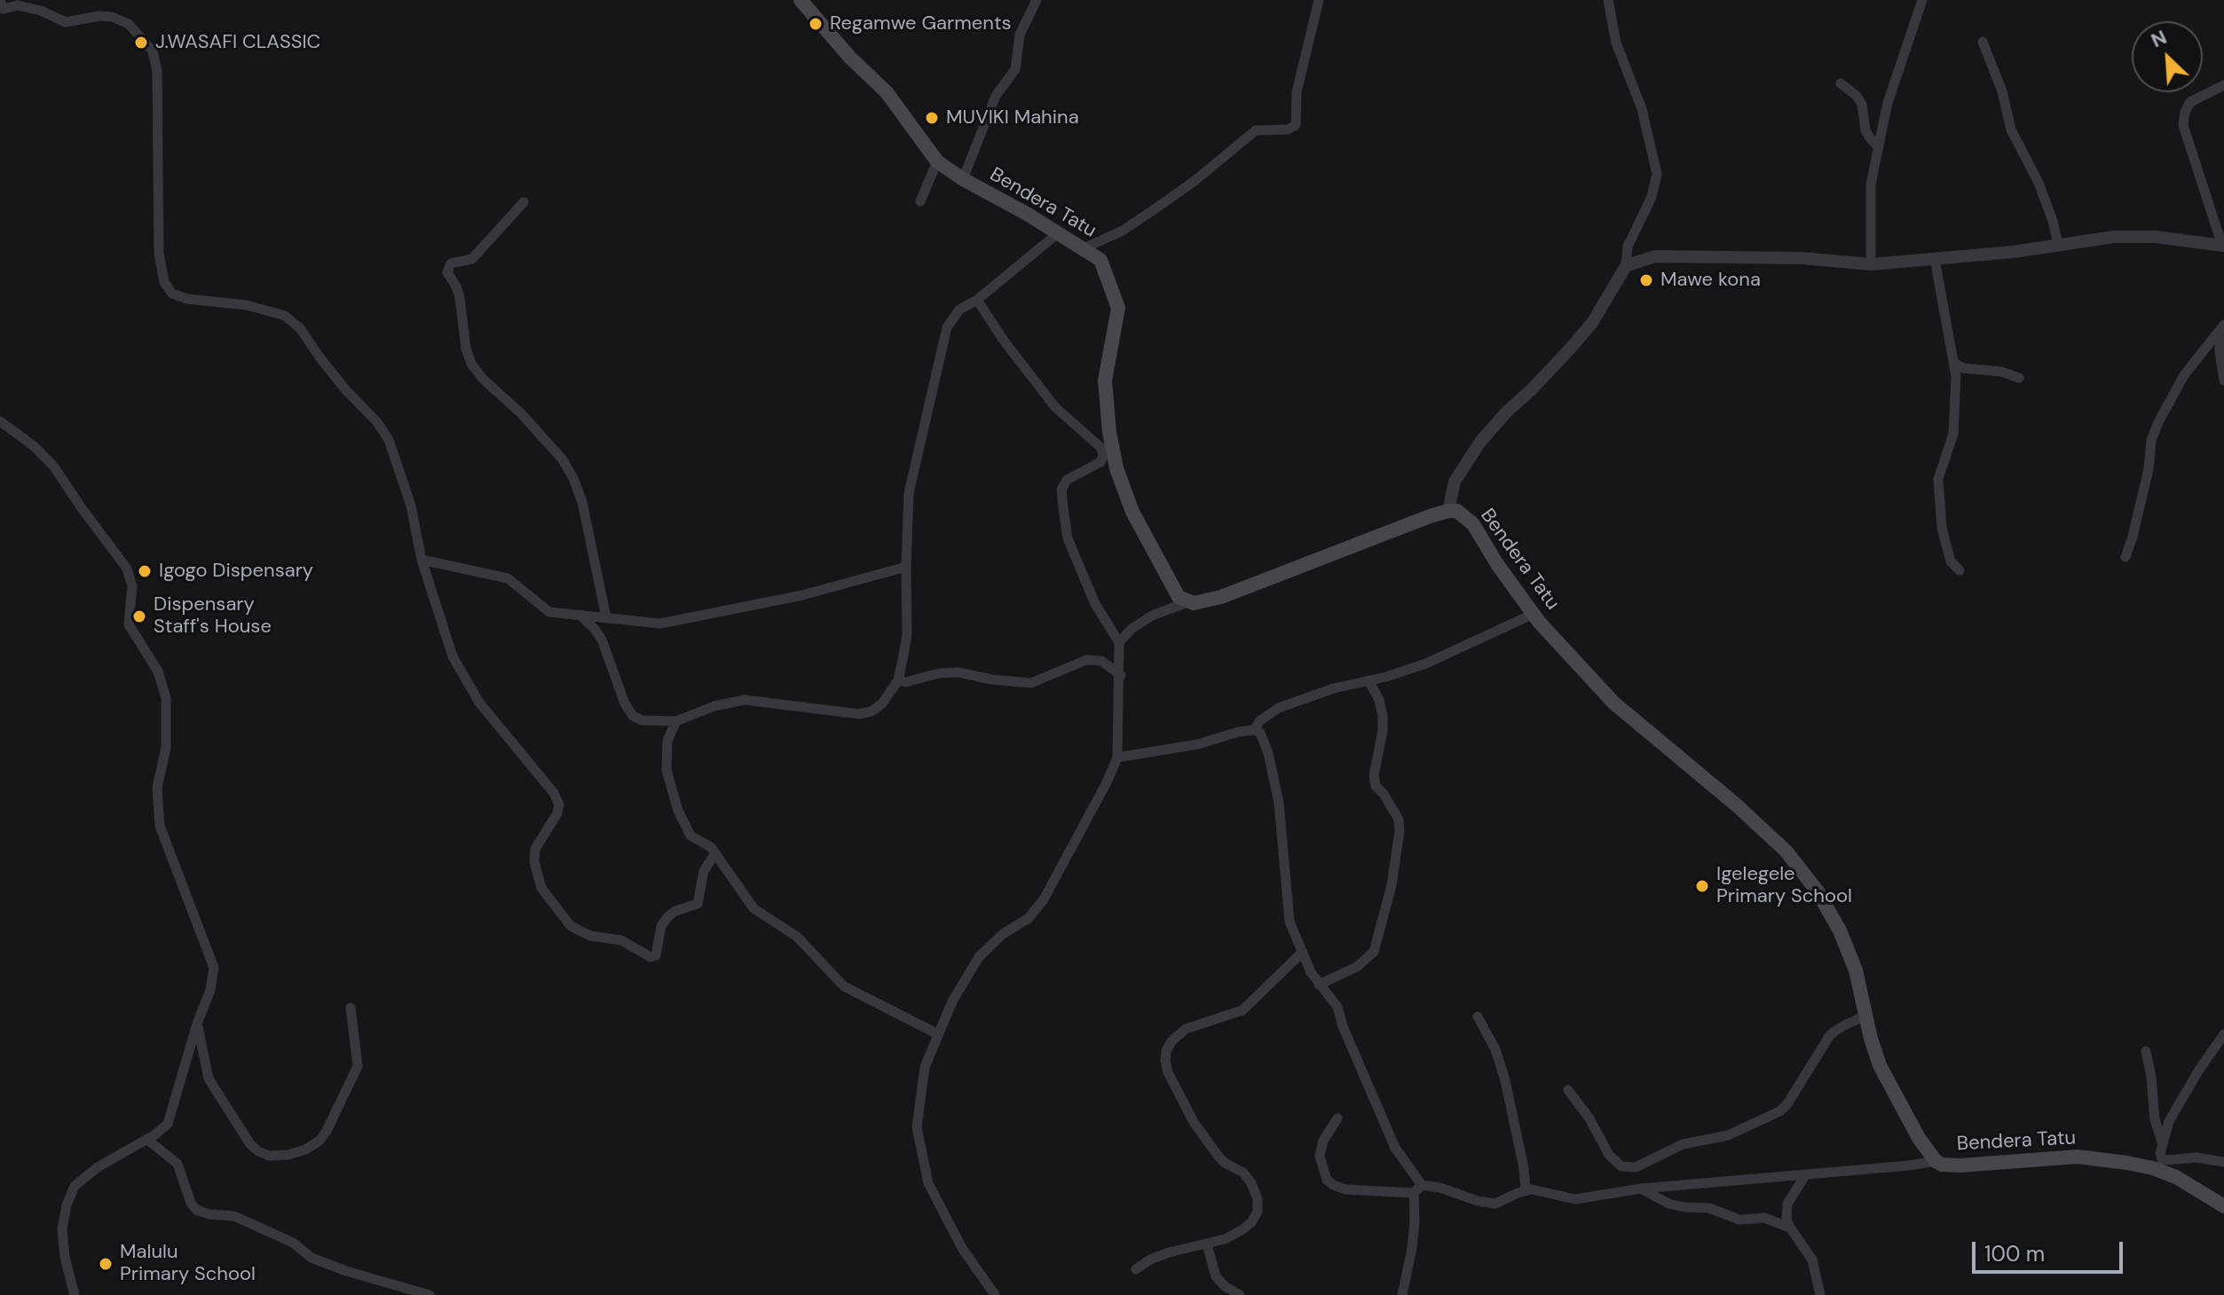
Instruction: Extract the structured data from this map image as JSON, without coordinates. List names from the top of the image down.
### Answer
{
  "streets": {
    "main road": ["Bendera Tatu"]
  },
  "places": [
    "Regamwe Garments",
    "J.WASAFI CLASSIC",
    "MUVIKI Mahina",
    "Mawe kona",
    "Igogo Dispensary",
    "Dispensary Staff's House",
    "Igelegele Primary School",
    "Malulu Primary School"
  ],
  "scale_bar": "100 m",
  "north": "top left"
}
